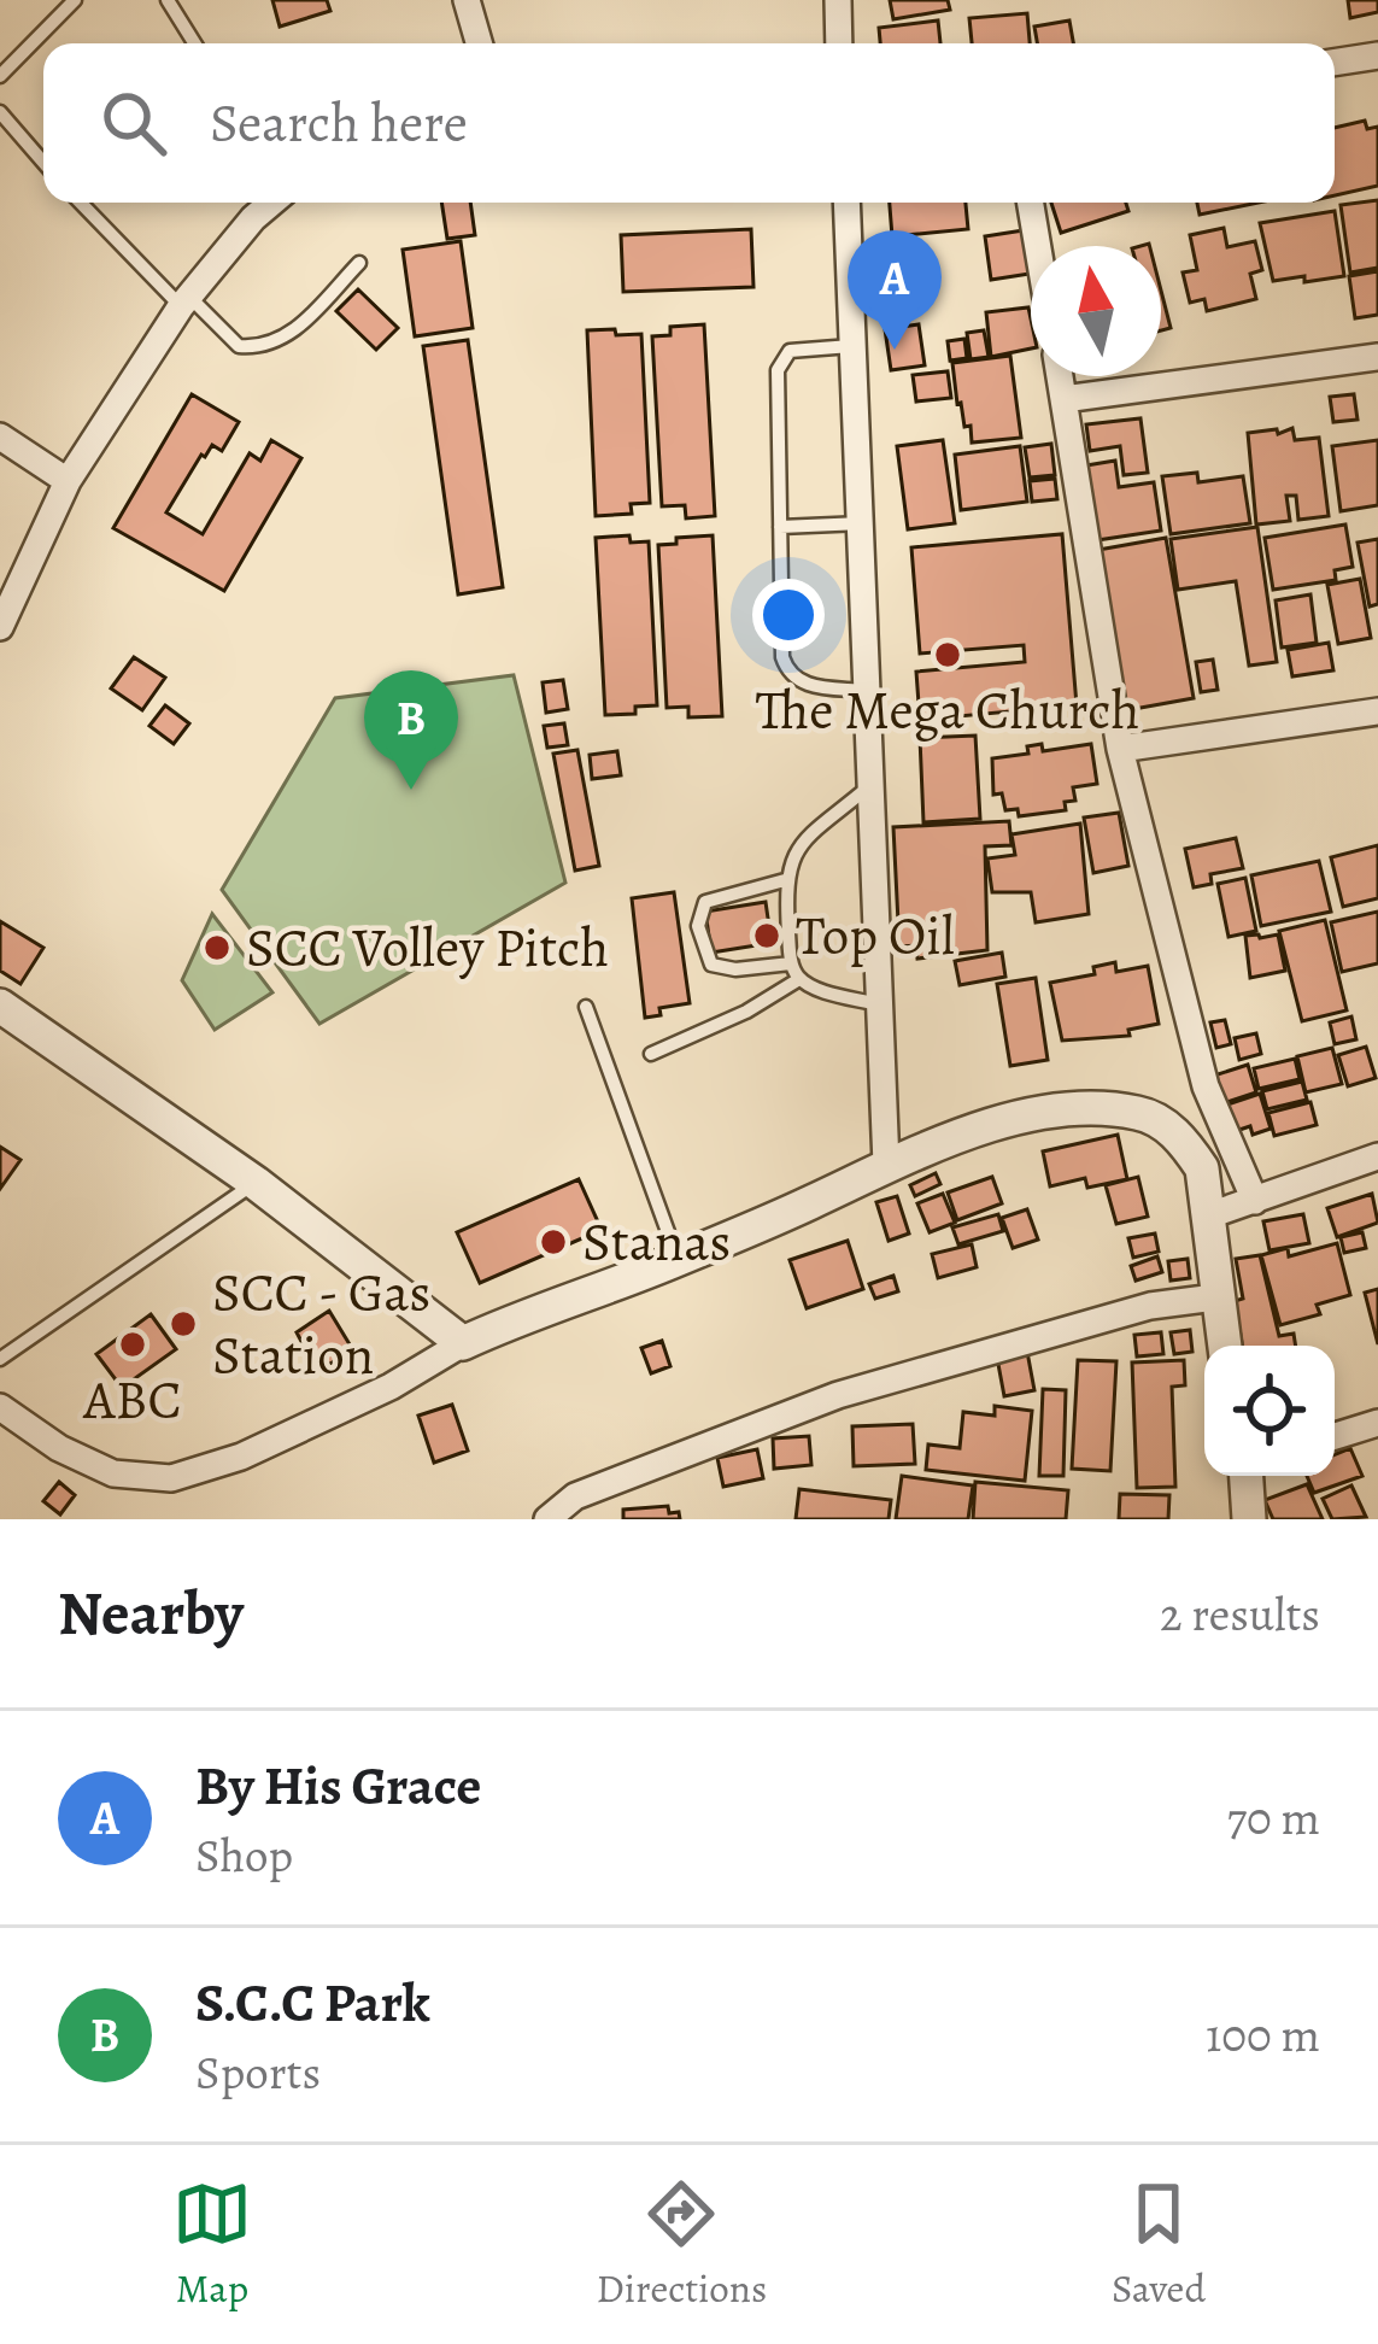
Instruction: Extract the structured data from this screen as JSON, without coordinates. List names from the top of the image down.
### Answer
{
  "places": [
    "The Mega Church",
    "Top Oil",
    "SCC Volley Pitch",
    "Stanas",
    "SCC - Gas Station",
    "ABC"
  ],
  "north": "top",
  "page": {
    "search": "Search here",
    "pins": ["A", "B"],
    "heading": ["Nearby", "2 results"],
    "list": [
      {
        "mark": "A",
        "name": "By His Grace",
        "note": "Shop",
        "value": "70 m"
      },
      {
        "mark": "B",
        "name": "S.C.C Park",
        "note": "Sports",
        "value": "100 m"
      }
    ],
    "nav": ["Map", "Directions", "Saved"]
  }
}
